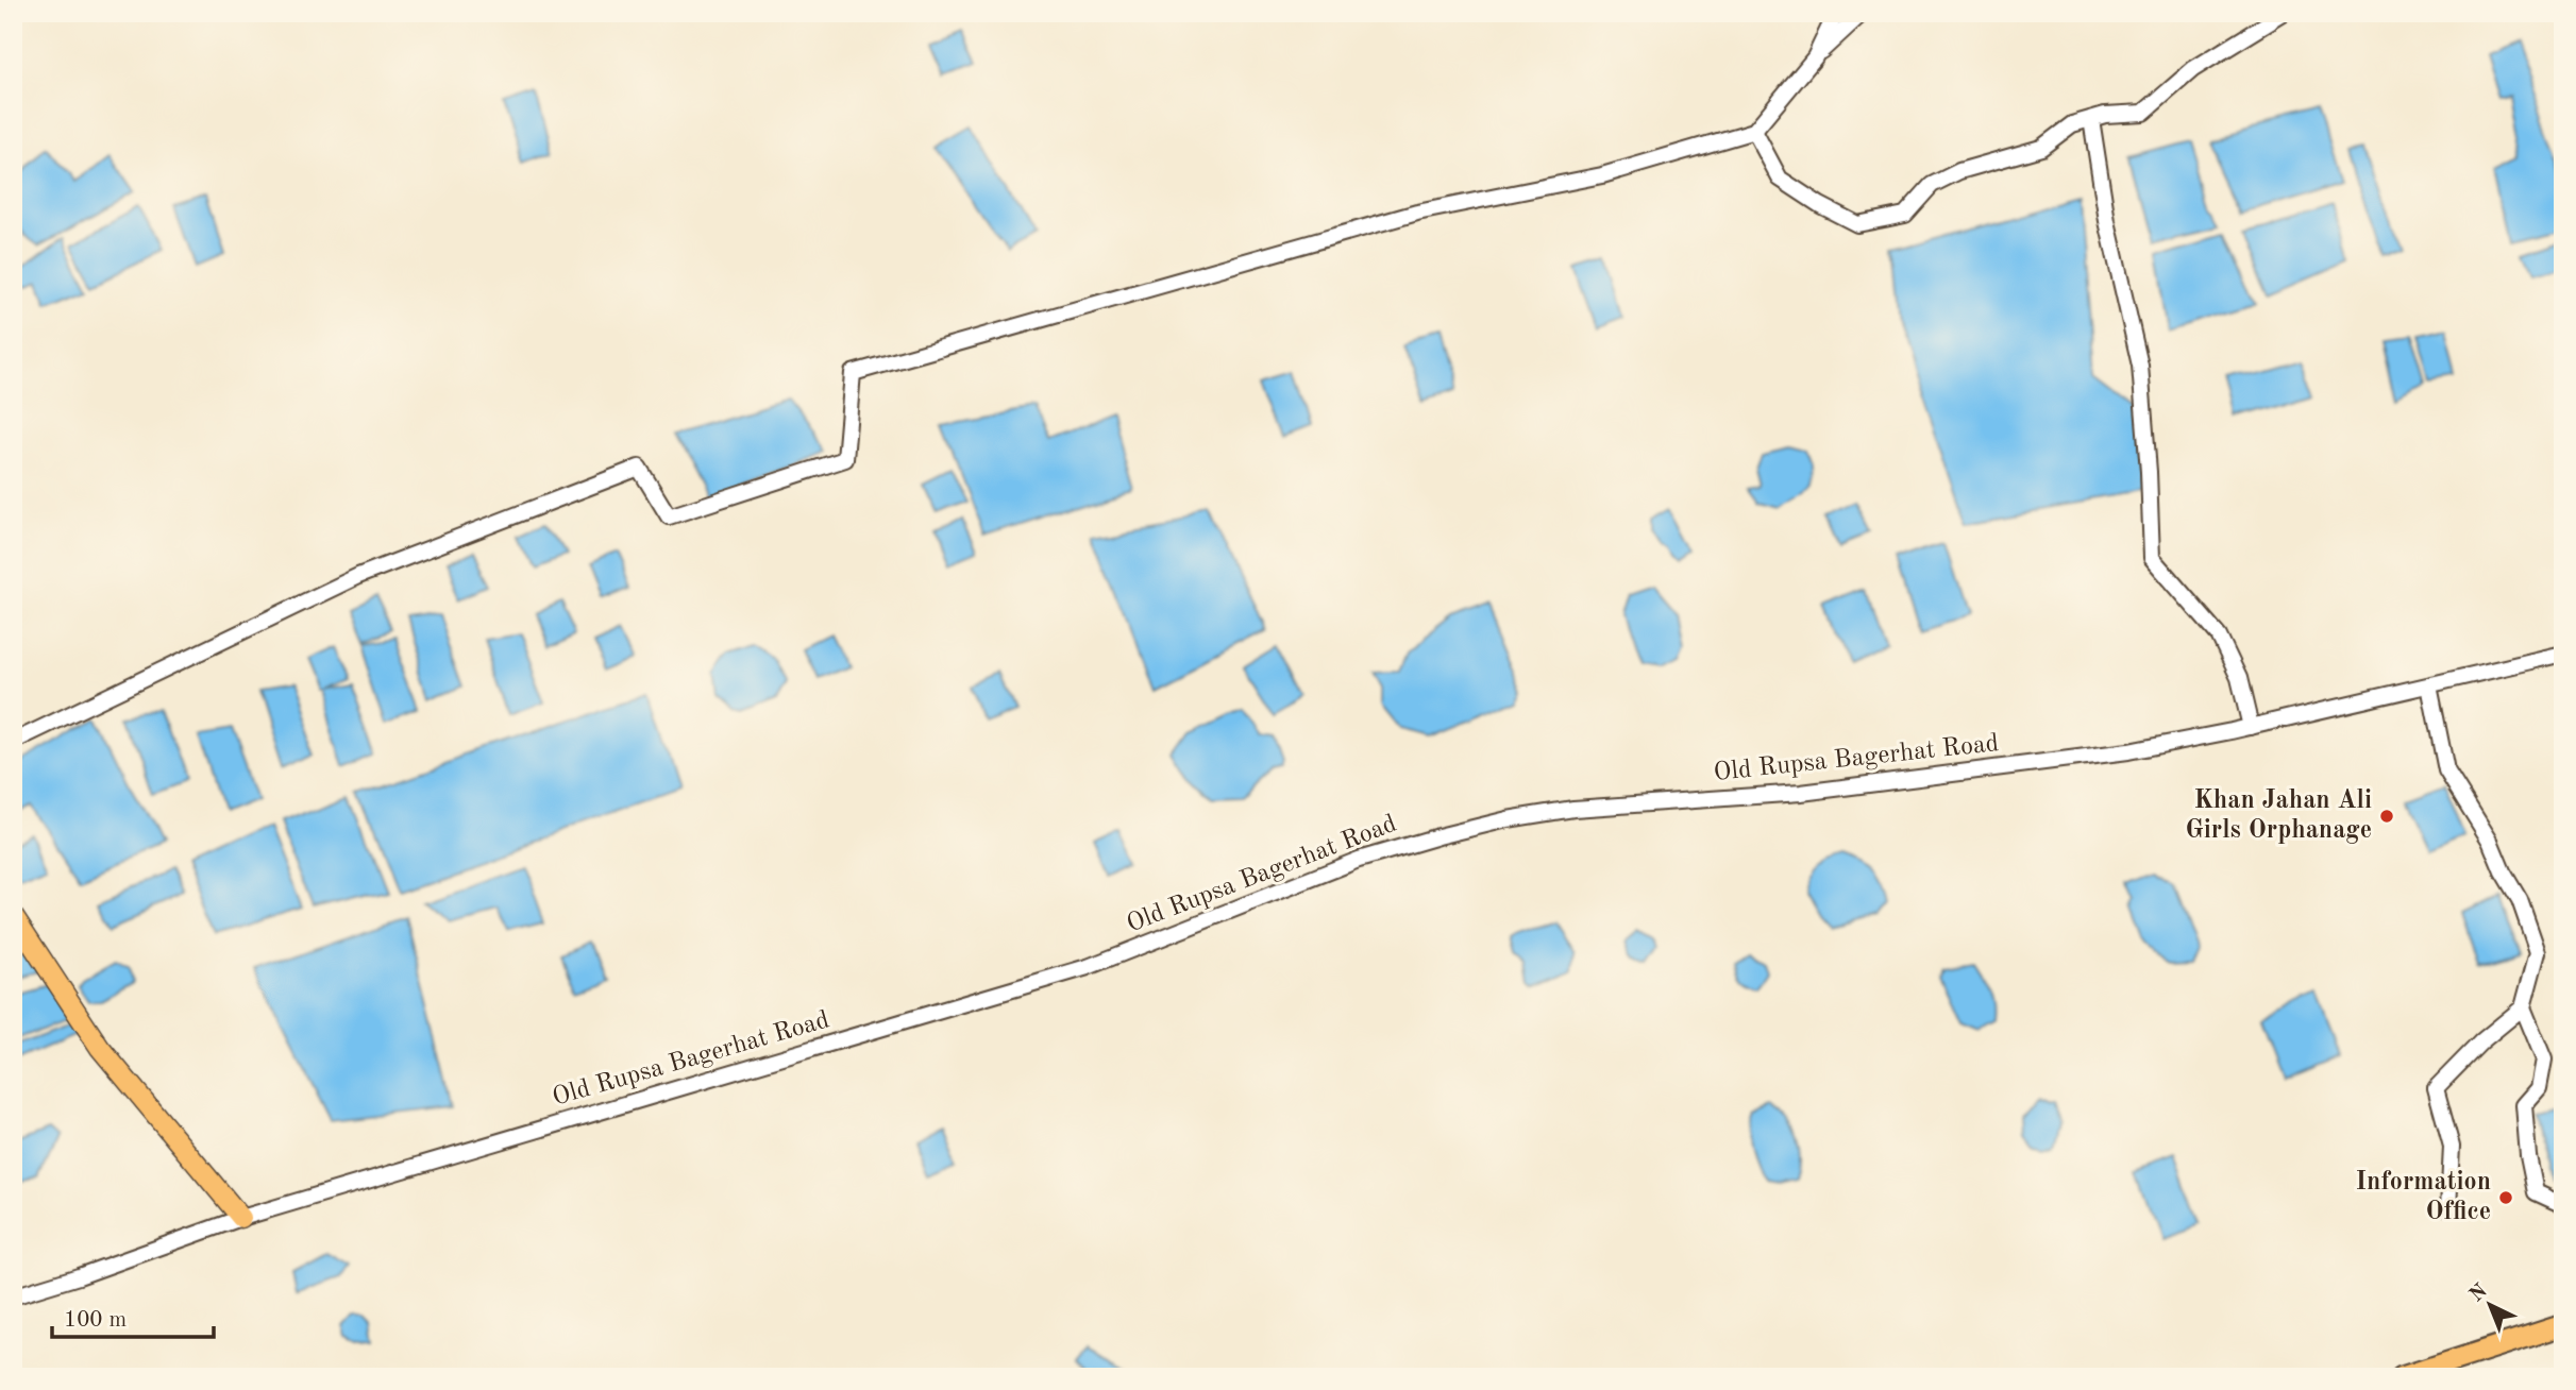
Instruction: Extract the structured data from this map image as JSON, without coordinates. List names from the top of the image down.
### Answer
{
  "streets": {
    "street": ["Old Rupsa Bagerhat Road"]
  },
  "places": ["Khan Jahan Ali Girls Orphanage", "Information Office"],
  "scale_bar": "100 m",
  "north": "top left"
}
